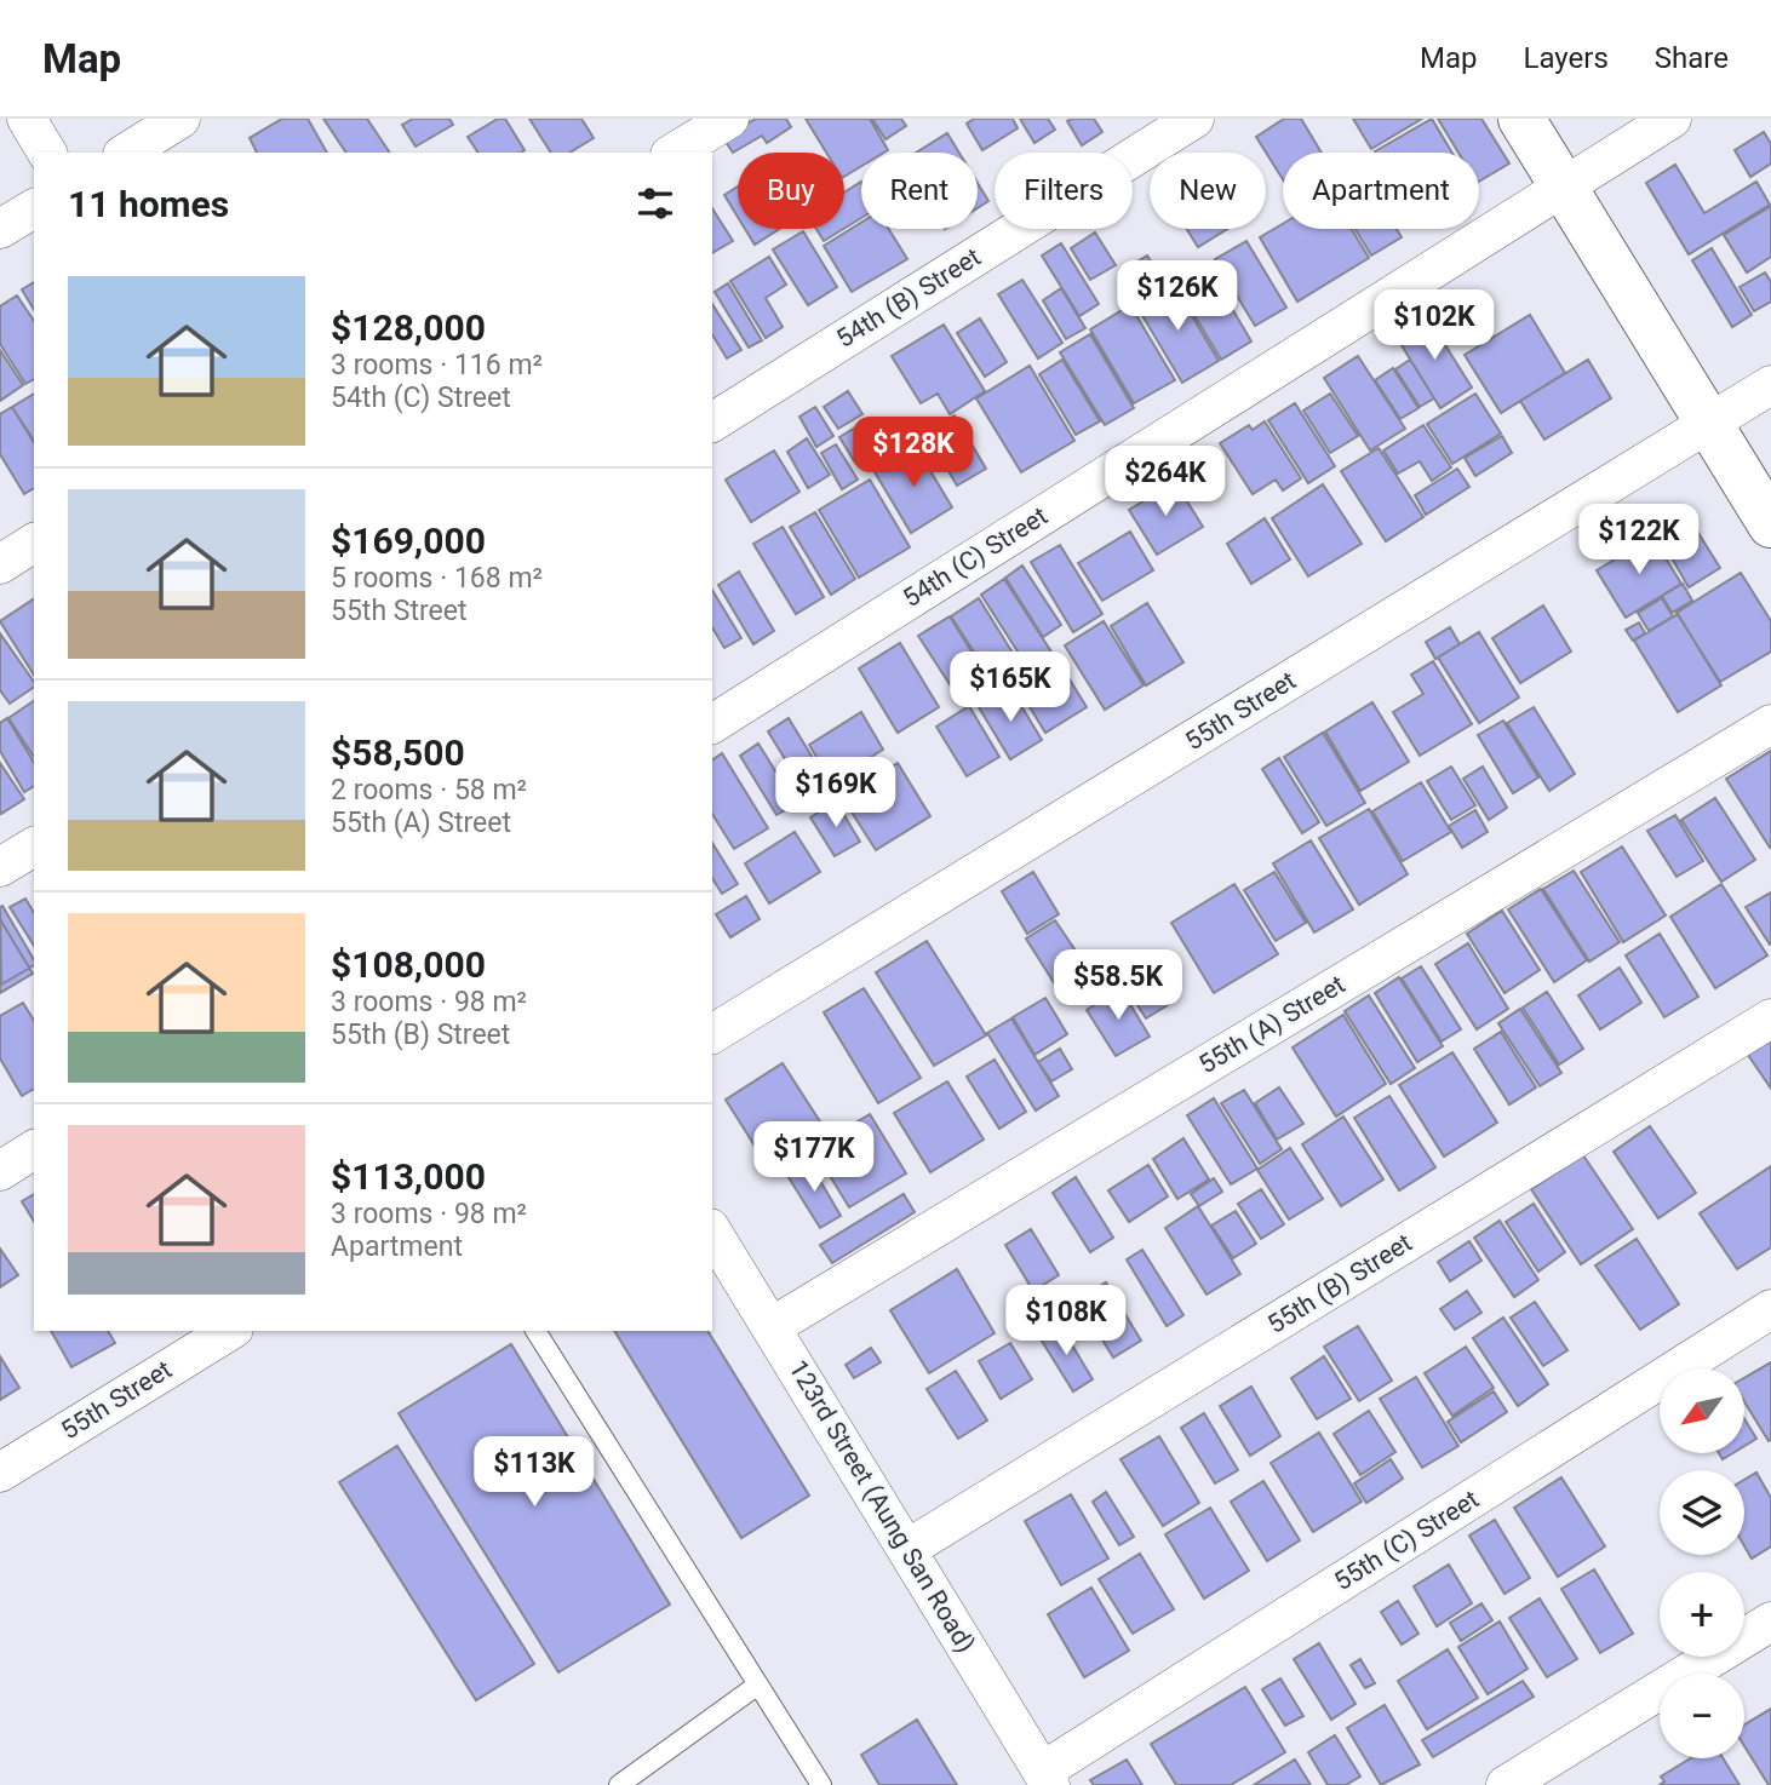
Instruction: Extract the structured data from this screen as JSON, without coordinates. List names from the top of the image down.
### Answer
{
  "streets": {
    "street": [
      "54th (B) Street",
      "54th (C) Street",
      "55th Street",
      "55th (A) Street",
      "55th (B) Street",
      "123rd Street (Aung San Road)",
      "55th (C) Street"
    ]
  },
  "crossings": [
    ["55th (A) Street", "123rd Street (Aung San Road)"],
    ["55th (B) Street", "123rd Street (Aung San Road)"],
    ["123rd Street (Aung San Road)", "55th (C) Street"]
  ],
  "north": "bottom left",
  "page": {
    "header": "Map",
    "nav": ["Map", "Layers", "Share"],
    "chip": [
      "Buy",
      "Rent",
      "Filters",
      "New",
      "Apartment"
    ],
    "heading": "11 homes",
    "list": [
      {
        "name": "$128,000",
        "note": "3 rooms · 116 m² · 54th (C) Street"
      },
      {
        "name": "$169,000",
        "note": "5 rooms · 168 m² · 55th Street"
      },
      {
        "name": "$58,500",
        "note": "2 rooms · 58 m² · 55th (A) Street"
      },
      {
        "name": "$108,000",
        "note": "3 rooms · 98 m² · 55th (B) Street"
      },
      {
        "name": "$113,000",
        "note": "3 rooms · 98 m² · Apartment"
      }
    ],
    "price": [
      "$126K",
      "$102K",
      "$128K",
      "$264K",
      "$122K",
      "$165K",
      "$169K",
      "$58.5K",
      "$177K",
      "$108K",
      "$113K"
    ],
    "map_buttons": ["+", "−"]
  }
}
